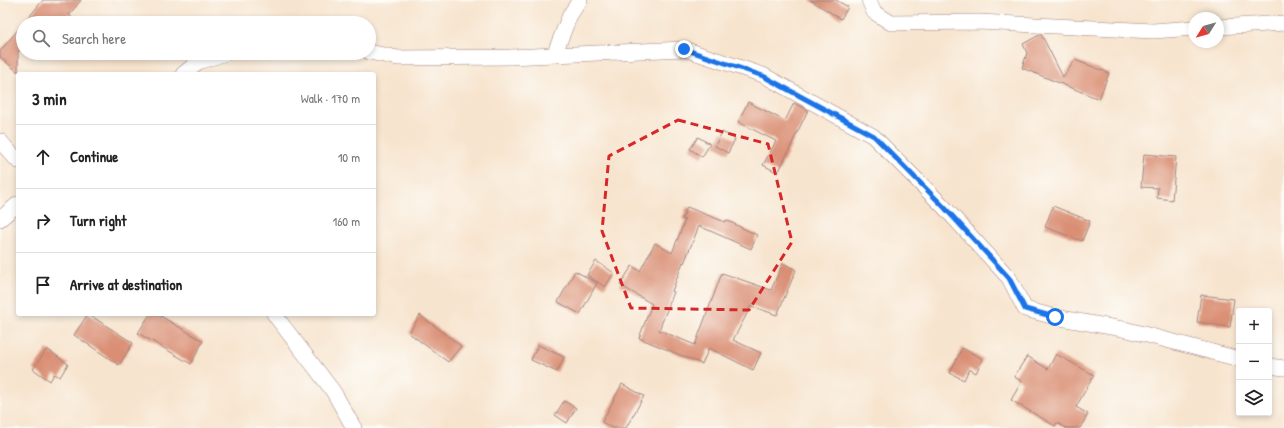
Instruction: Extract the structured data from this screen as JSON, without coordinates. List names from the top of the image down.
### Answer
{
  "north": "bottom left",
  "page": {
    "search": "Search here",
    "heading": ["3 min", "Walk · 170 m"],
    "list": [
      ["Continue", "10 m"],
      ["Turn right", "160 m"],
      "Arrive at destination"
    ],
    "map_buttons": ["+", "−"]
  }
}
